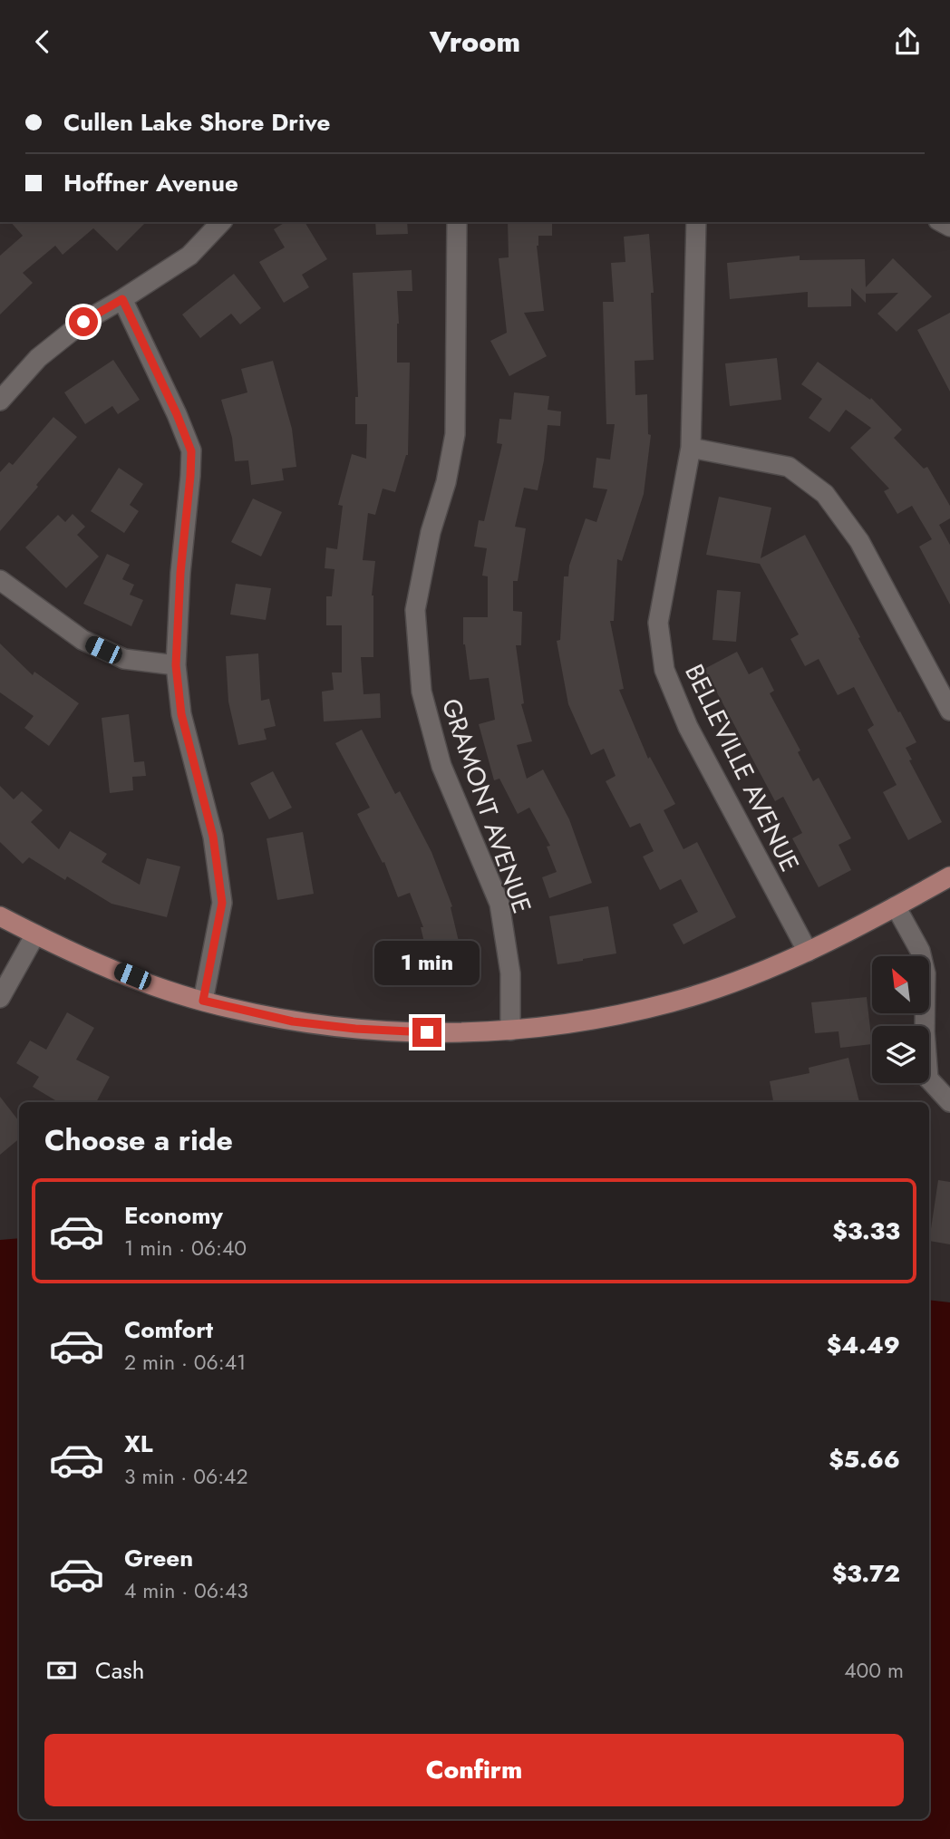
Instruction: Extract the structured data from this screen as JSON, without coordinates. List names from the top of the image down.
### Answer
{
  "streets": {
    "street": ["BELLEVILLE AVENUE", "GRAMONT AVENUE"]
  },
  "north": "top left",
  "page": {
    "header": "Vroom",
    "banner": ["Cullen Lake Shore Drive", "Hoffner Avenue"],
    "bubble": "1 min",
    "heading": "Choose a ride",
    "list": [
      {
        "name": "Economy",
        "note": "1 min · 06:40",
        "value": "$3.33"
      },
      {
        "name": "Comfort",
        "note": "2 min · 06:41",
        "value": "$4.49"
      },
      {
        "name": "XL",
        "note": "3 min · 06:42",
        "value": "$5.66"
      },
      {
        "name": "Green",
        "note": "4 min · 06:43",
        "value": "$3.72"
      }
    ],
    "pay": ["Cash", "400 m"],
    "buttons": "Confirm"
  }
}
